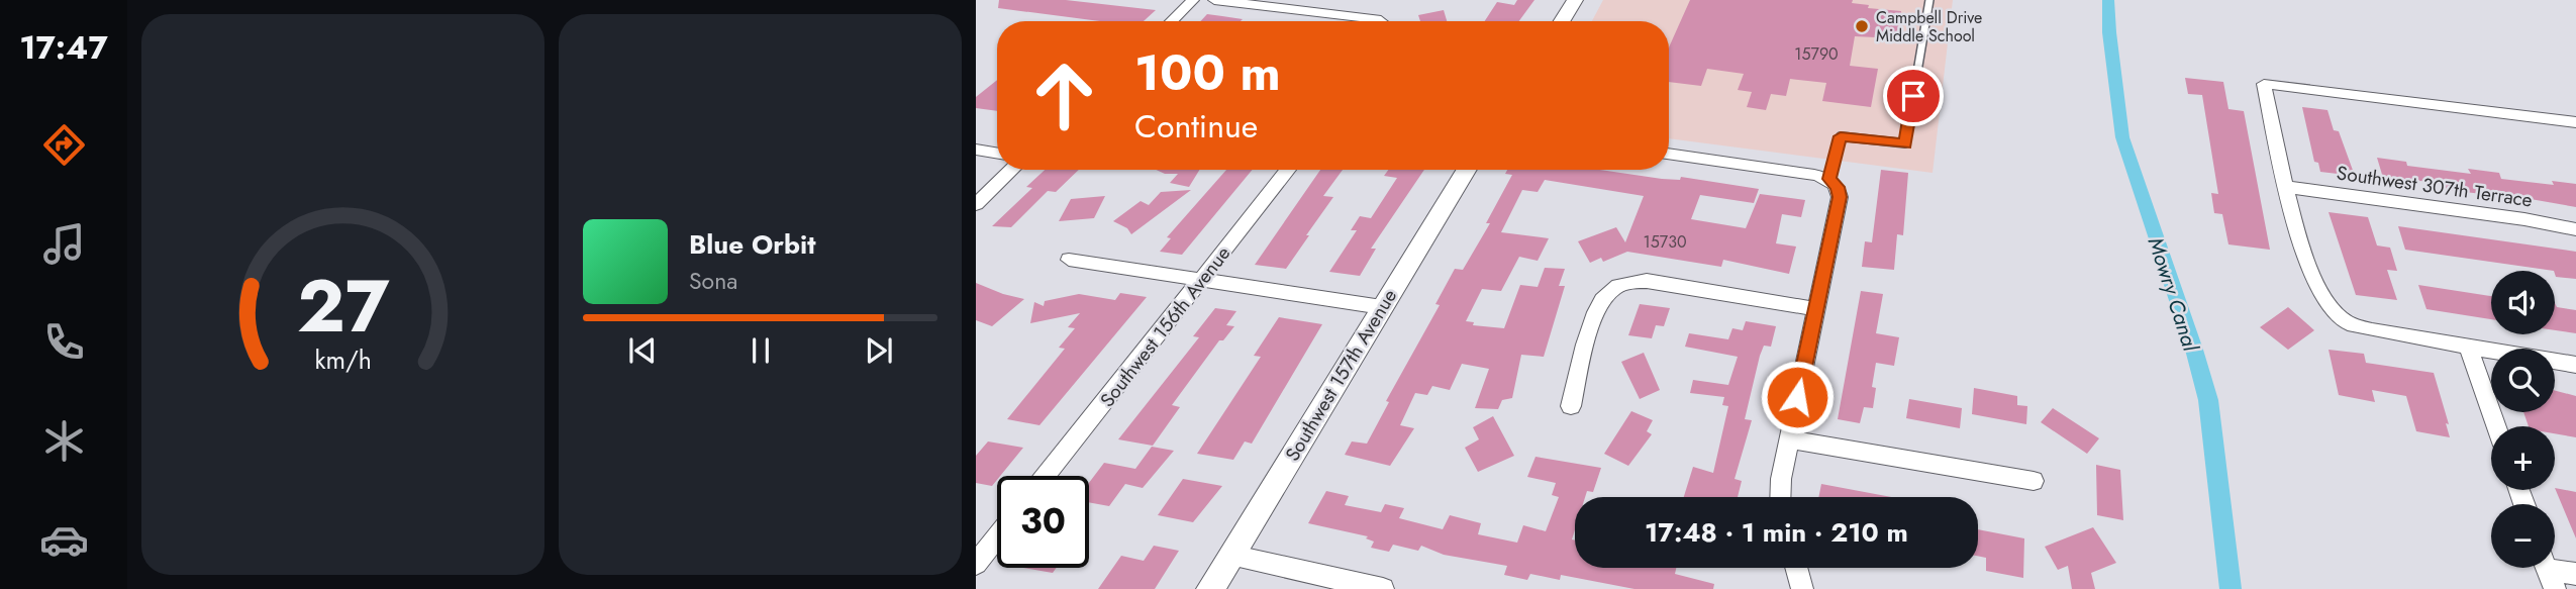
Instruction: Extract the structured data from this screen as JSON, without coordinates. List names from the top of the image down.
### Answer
{
  "streets": {
    "street": ["Southwest 307th Terrace", "Southwest 156th Avenue", "Southwest 157th Avenue"]
  },
  "water": ["Mowry Canal"],
  "places": ["Campbell Drive Middle School"],
  "house_numbers": ["15790", "15730"],
  "page": {
    "tabs": "17:47",
    "turn": ["100 m", "Continue"],
    "song": ["Blue Orbit", "Sona"],
    "map_buttons": ["+", "−"],
    "limit": "30",
    "trip": "17:48 · 1 min · 210 m",
    "gauge": ["27", "km/h"]
  }
}
